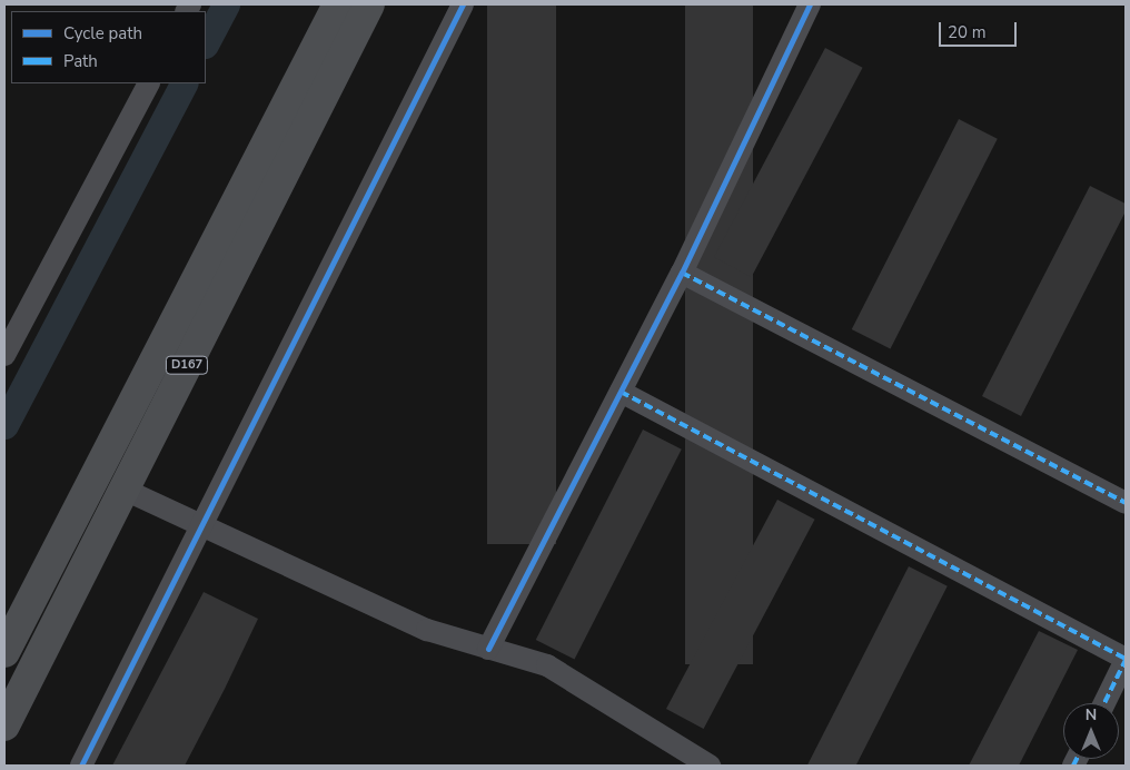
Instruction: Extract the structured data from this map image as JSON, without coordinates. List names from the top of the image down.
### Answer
{
  "streets": {
    "main road": ["D167"]
  },
  "legend": ["Cycle path", "Path"],
  "scale_bar": "20 m",
  "north": "top"
}
